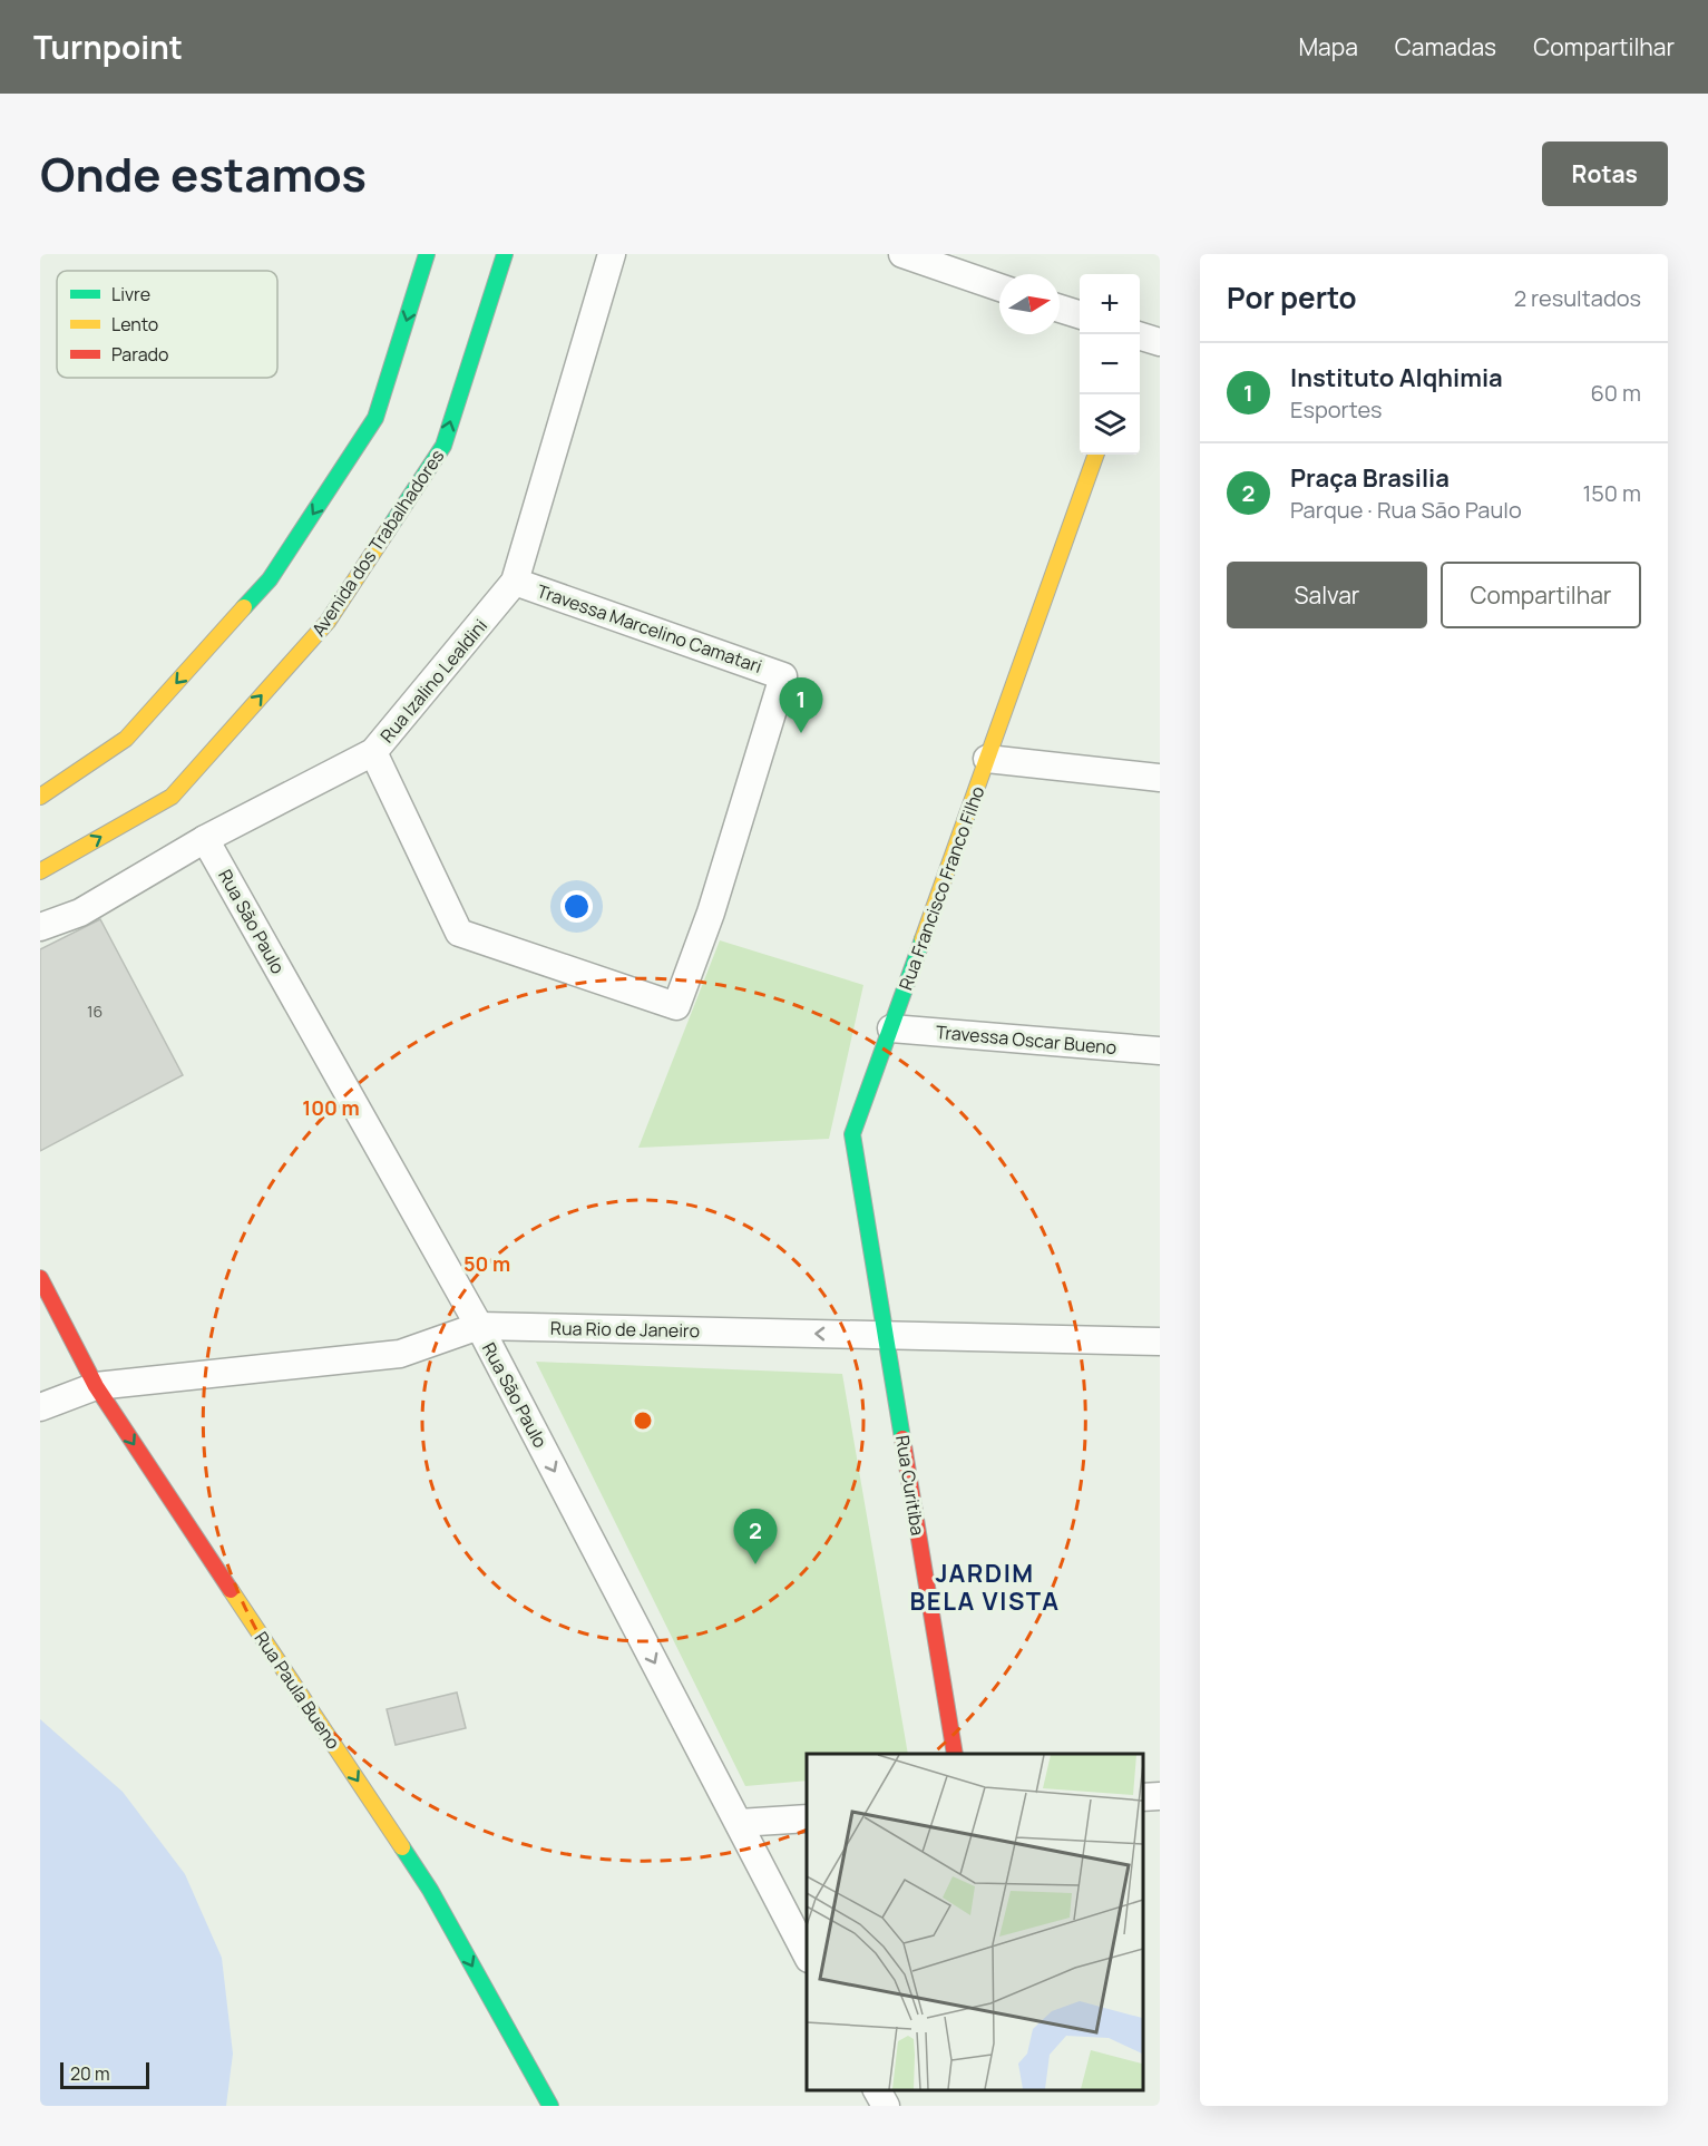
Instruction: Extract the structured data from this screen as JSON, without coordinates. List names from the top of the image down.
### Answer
{
  "streets": {
    "main road": [
      "Avenida dos Trabalhadores",
      "Rua Francisco Franco Filho",
      "Rua Curitiba",
      "Rua Paula Bueno"
    ],
    "street": [
      "Travessa Marcelino Camatari",
      "Rua Izalino Lealdini",
      "Rua São Paulo",
      "Travessa Oscar Bueno",
      "Rua Rio de Janeiro"
    ]
  },
  "crossings": [
    ["Travessa Marcelino Camatari", "Rua Izalino Lealdini"],
    ["Rua Izalino Lealdini", "Rua São Paulo"],
    ["Rua Francisco Franco Filho", "Travessa Oscar Bueno"],
    ["Rua Francisco Franco Filho", "Rua Rio de Janeiro"],
    ["Rua Francisco Franco Filho", "Rua Curitiba"],
    ["Rua São Paulo", "Rua Rio de Janeiro"],
    ["Rua Rio de Janeiro", "Rua Curitiba"],
    ["Rua Rio de Janeiro", "Rua Paula Bueno"]
  ],
  "one_way": ["Rua São Paulo", "Rua Rio de Janeiro", "Rua Paula Bueno"],
  "districts": ["JARDIM BELA VISTA"],
  "house_numbers": ["16"],
  "legend": ["Livre", "Lento", "Parado"],
  "scale_bar": "20 m",
  "north": "right",
  "page": {
    "header": "Turnpoint",
    "nav": ["Mapa", "Camadas", "Compartilhar"],
    "title": "Onde estamos",
    "buttons": [
      "Rotas",
      ["Salvar", "Compartilhar"]
    ],
    "heading": ["Por perto", "2 resultados"],
    "map_buttons": ["+", "−"],
    "list": [
      {
        "mark": "1",
        "name": "Instituto Alqhimia",
        "note": "Esportes",
        "value": "60 m"
      },
      {
        "mark": "2",
        "name": "Praça Brasilia",
        "note": "Parque · Rua São Paulo",
        "value": "150 m"
      }
    ],
    "pins": ["1", "2"],
    "scale": "20 m"
  },
  "rings": ["100 m", "50 m"]
}
